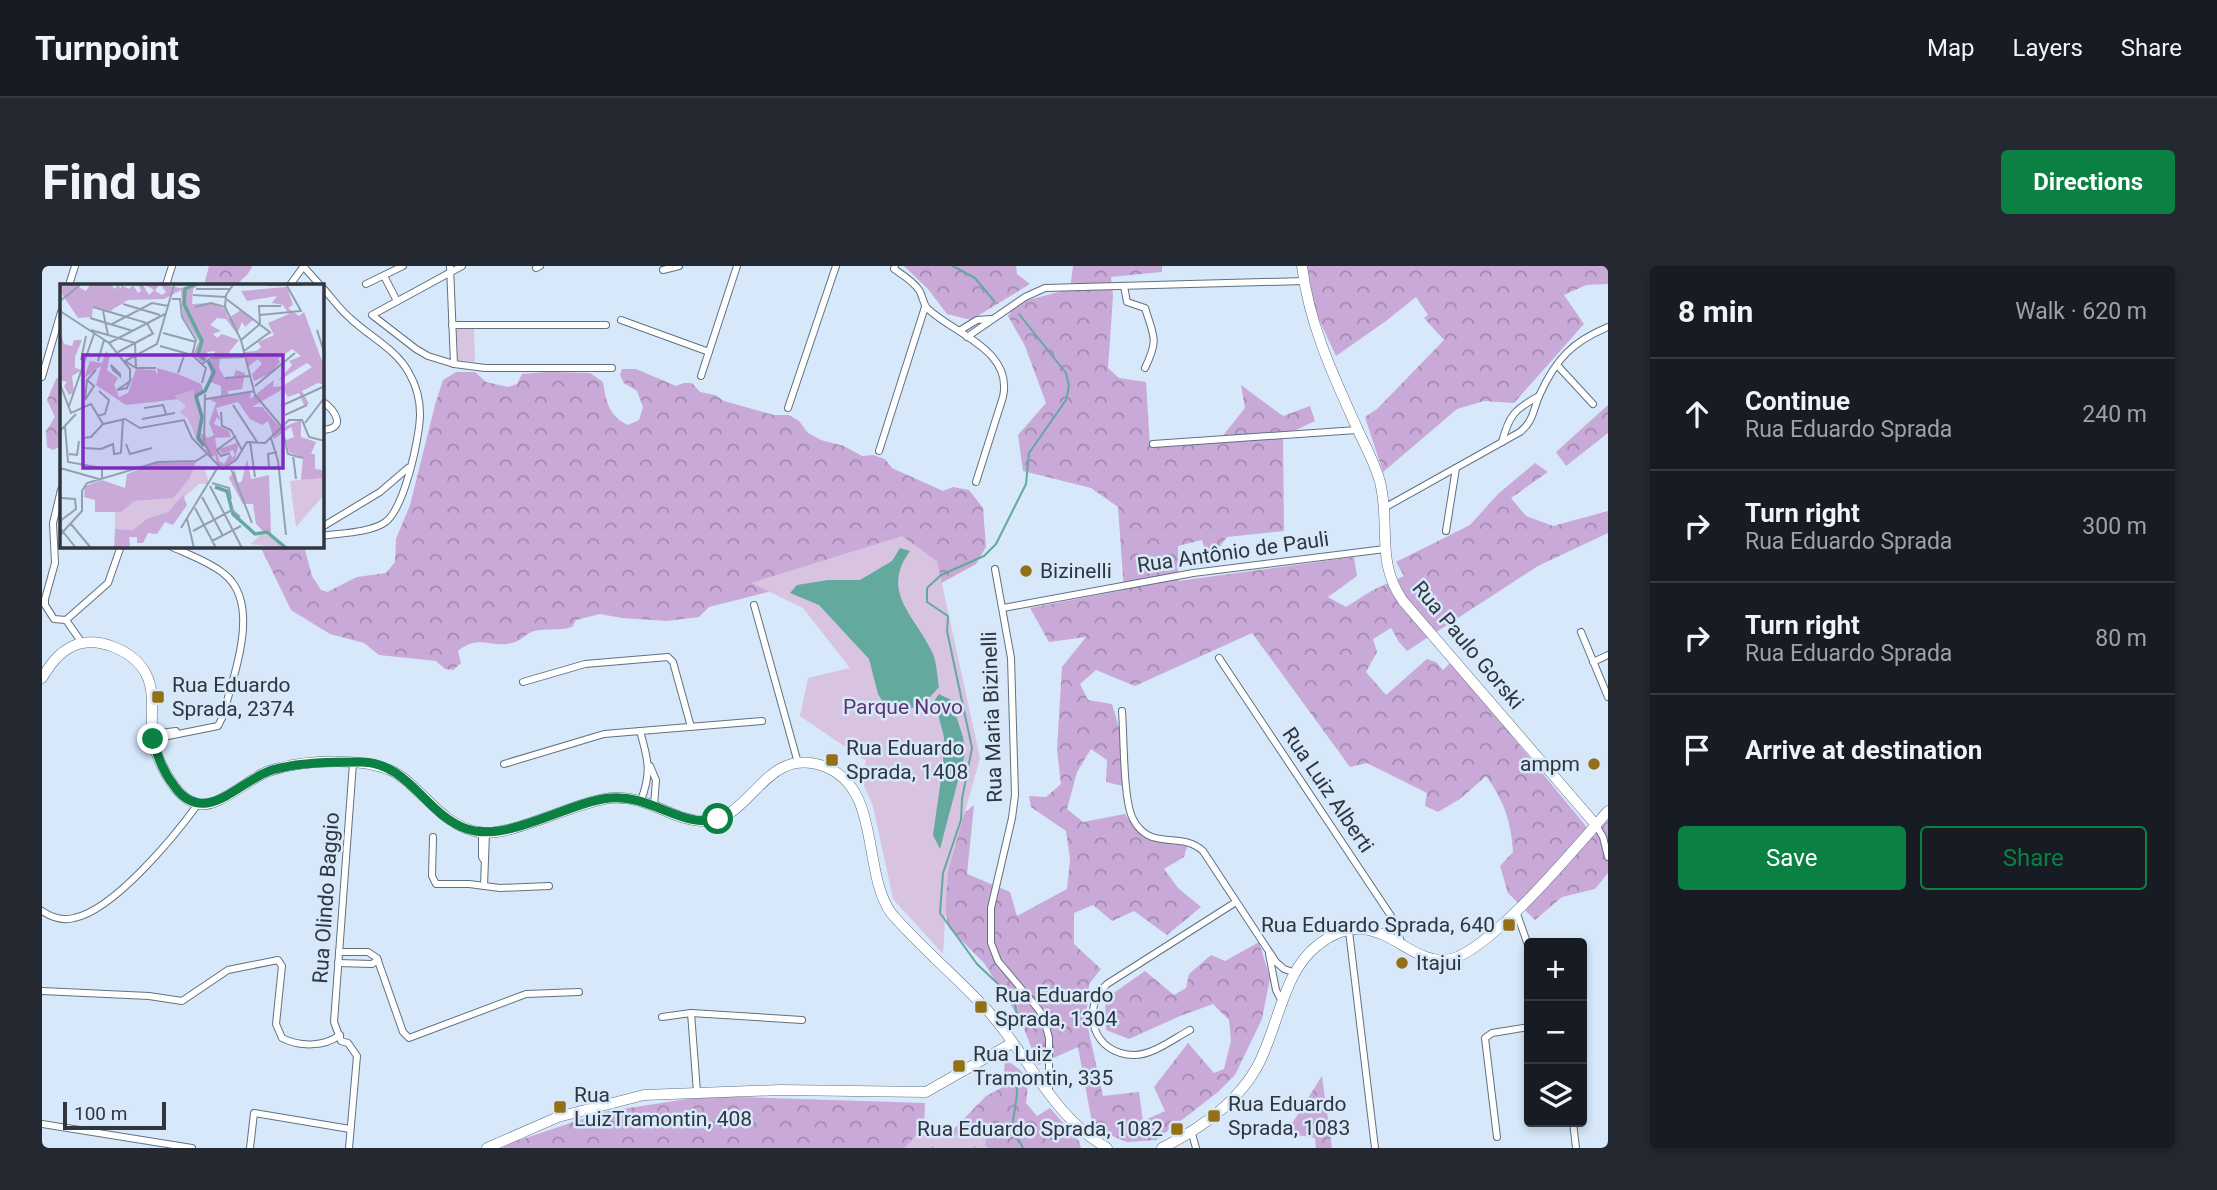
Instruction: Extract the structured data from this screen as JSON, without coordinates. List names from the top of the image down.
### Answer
{
  "streets": {
    "main road": ["Rua Paulo Gorski"],
    "street": [
      "Rua Antônio de Pauli",
      "Rua Maria Bizinelli",
      "Rua Luiz Alberti",
      "Rua Olindo Baggio"
    ]
  },
  "crossings": [
    ["Rua Antônio de Pauli", "Rua Paulo Gorski"],
    ["Rua Antônio de Pauli", "Rua Maria Bizinelli"]
  ],
  "parks": ["Parque Novo"],
  "places": {
    "other": ["Bizinelli", "ampm", "Itajui"],
    "transit": [
      "Rua Eduardo Sprada, 2374",
      "Rua Eduardo Sprada, 1408",
      "Rua Eduardo Sprada, 640",
      "Rua Eduardo Sprada, 1304",
      "Rua Luiz Tramontin, 335",
      "Rua LuizTramontin, 408",
      "Rua Eduardo Sprada, 1083",
      "Rua Eduardo Sprada, 1082"
    ]
  },
  "scale_bar": "100 m",
  "page": {
    "header": "Turnpoint",
    "nav": ["Map", "Layers", "Share"],
    "buttons": [
      "Directions",
      ["Save", "Share"]
    ],
    "title": "Find us",
    "heading": ["8 min", "Walk · 620 m"],
    "list": [
      ["Continue", "Rua Eduardo Sprada", "240 m"],
      ["Turn right", "Rua Eduardo Sprada", "300 m"],
      ["Turn right", "Rua Eduardo Sprada", "80 m"],
      "Arrive at destination"
    ],
    "map_buttons": ["+", "−"],
    "scale": "100 m"
  }
}
